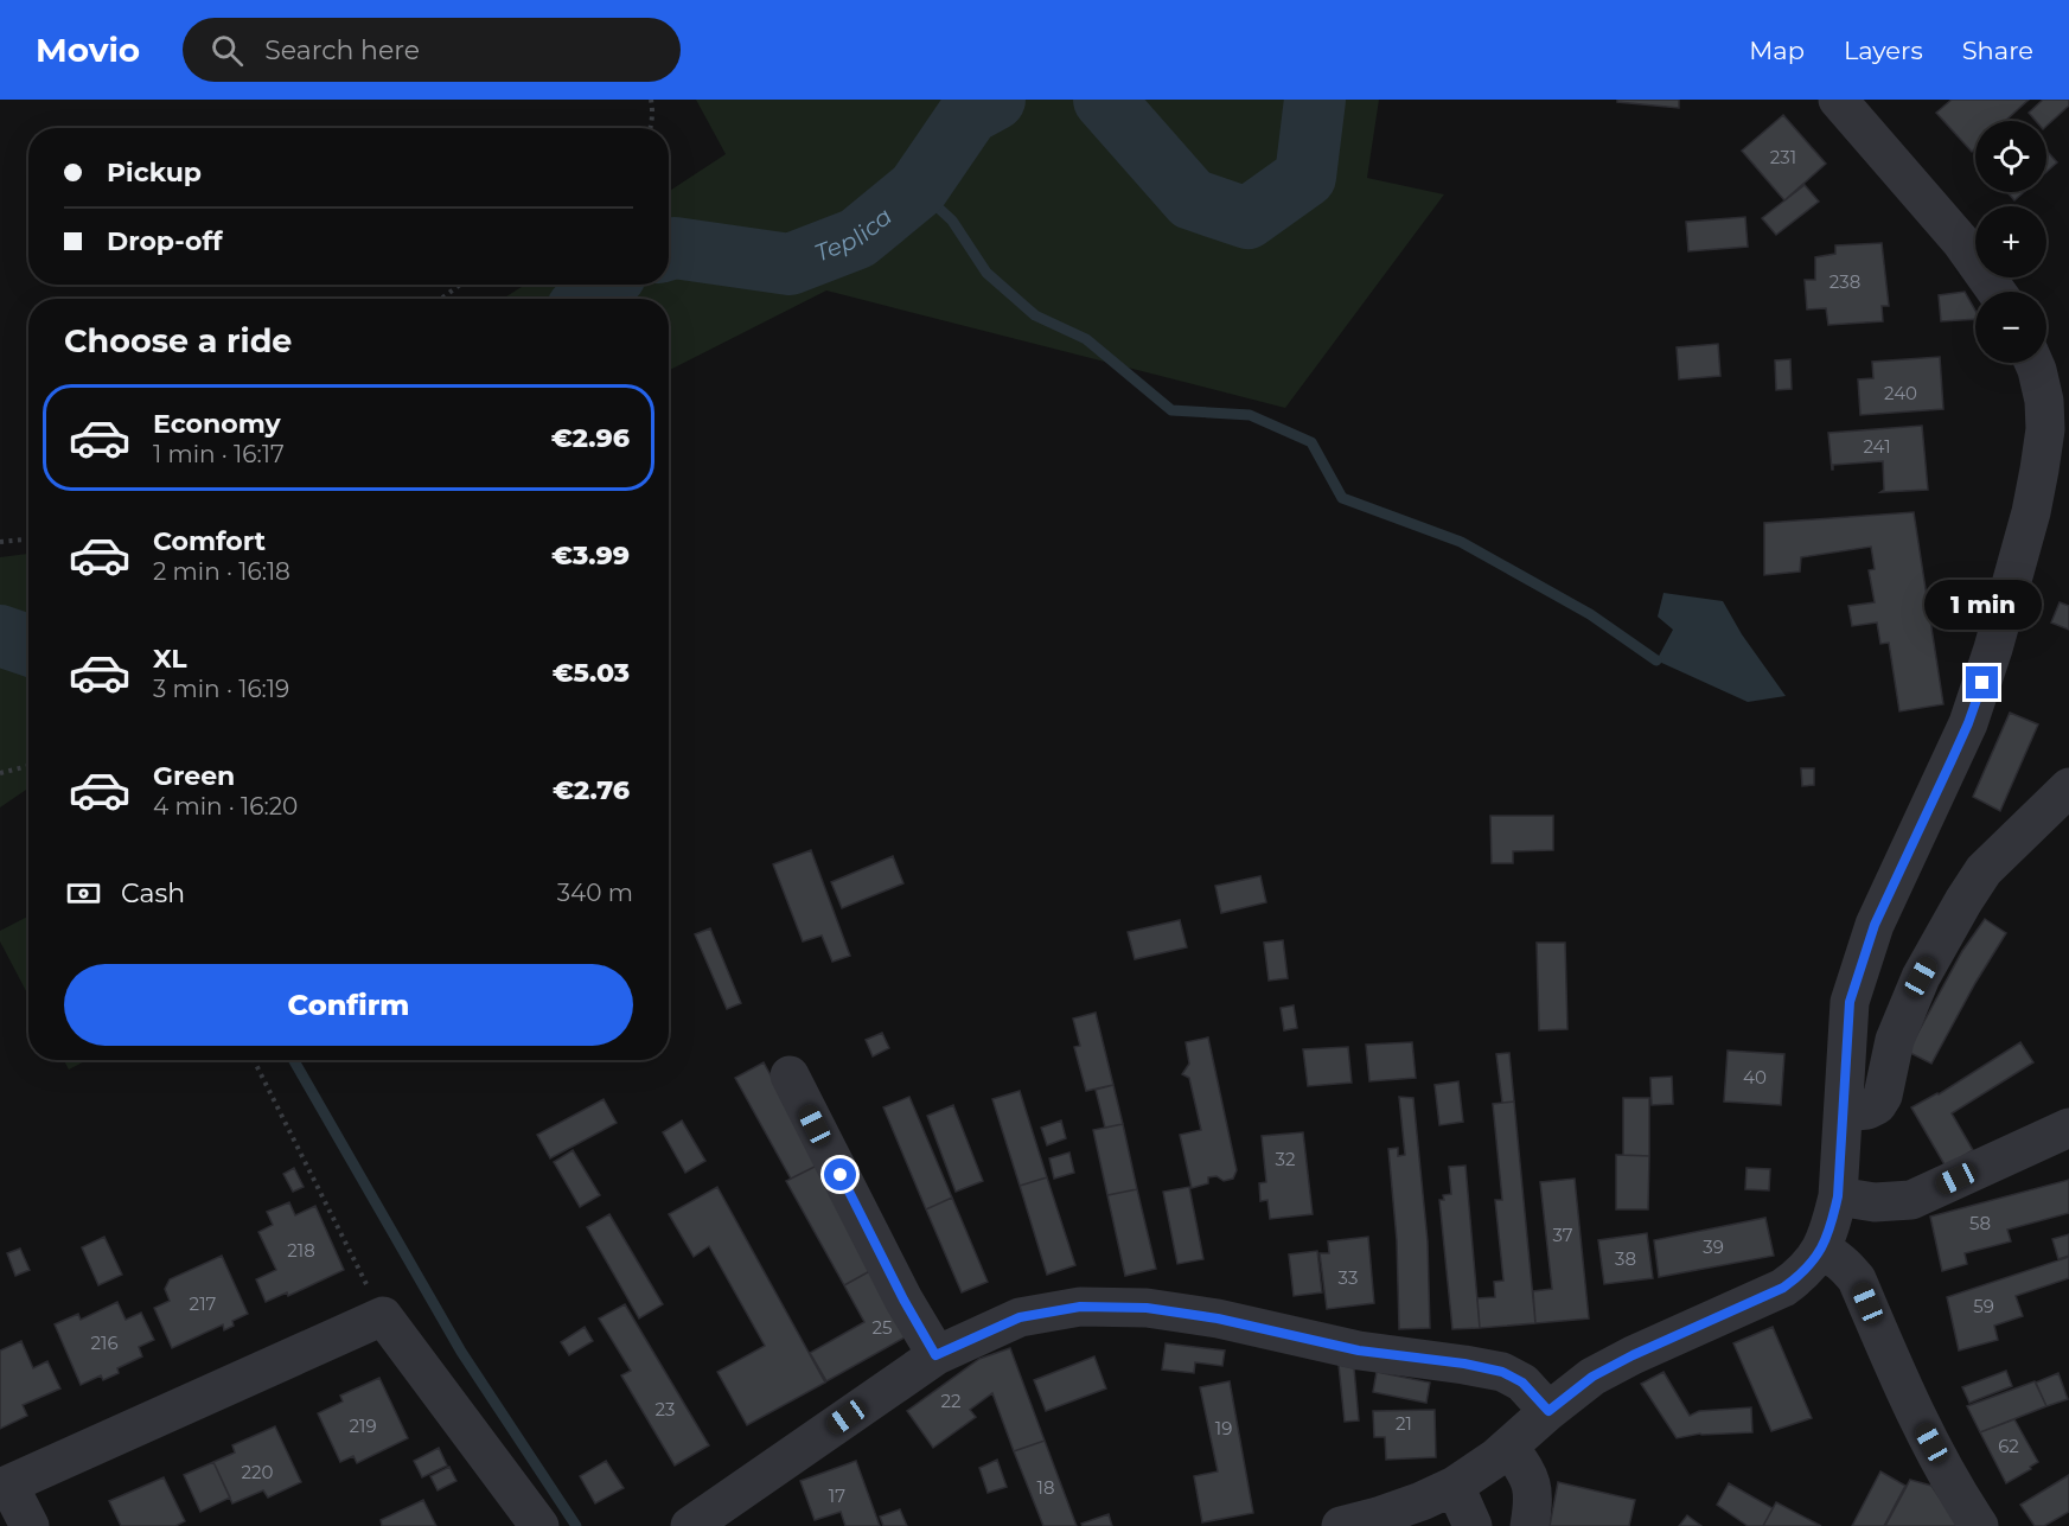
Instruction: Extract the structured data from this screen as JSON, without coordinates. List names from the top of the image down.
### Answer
{
  "water": ["Teplica"],
  "house_numbers": [
    "231",
    "238",
    "240",
    "241",
    "40",
    "32",
    "58",
    "37",
    "39",
    "218",
    "38",
    "33",
    "217",
    "59",
    "25",
    "216",
    "22",
    "23",
    "21",
    "219",
    "19",
    "62",
    "220",
    "18",
    "17"
  ],
  "page": {
    "header": "Movio",
    "search": "Search here",
    "nav": ["Map", "Layers", "Share"],
    "map_buttons": ["+", "−"],
    "banner": ["Pickup", "Drop-off"],
    "heading": "Choose a ride",
    "list": [
      {
        "name": "Economy",
        "note": "1 min · 16:17",
        "value": "€2.96"
      },
      {
        "name": "Comfort",
        "note": "2 min · 16:18",
        "value": "€3.99"
      },
      {
        "name": "XL",
        "note": "3 min · 16:19",
        "value": "€5.03"
      },
      {
        "name": "Green",
        "note": "4 min · 16:20",
        "value": "€2.76"
      }
    ],
    "bubble": "1 min",
    "pay": ["Cash", "340 m"],
    "buttons": "Confirm"
  }
}
